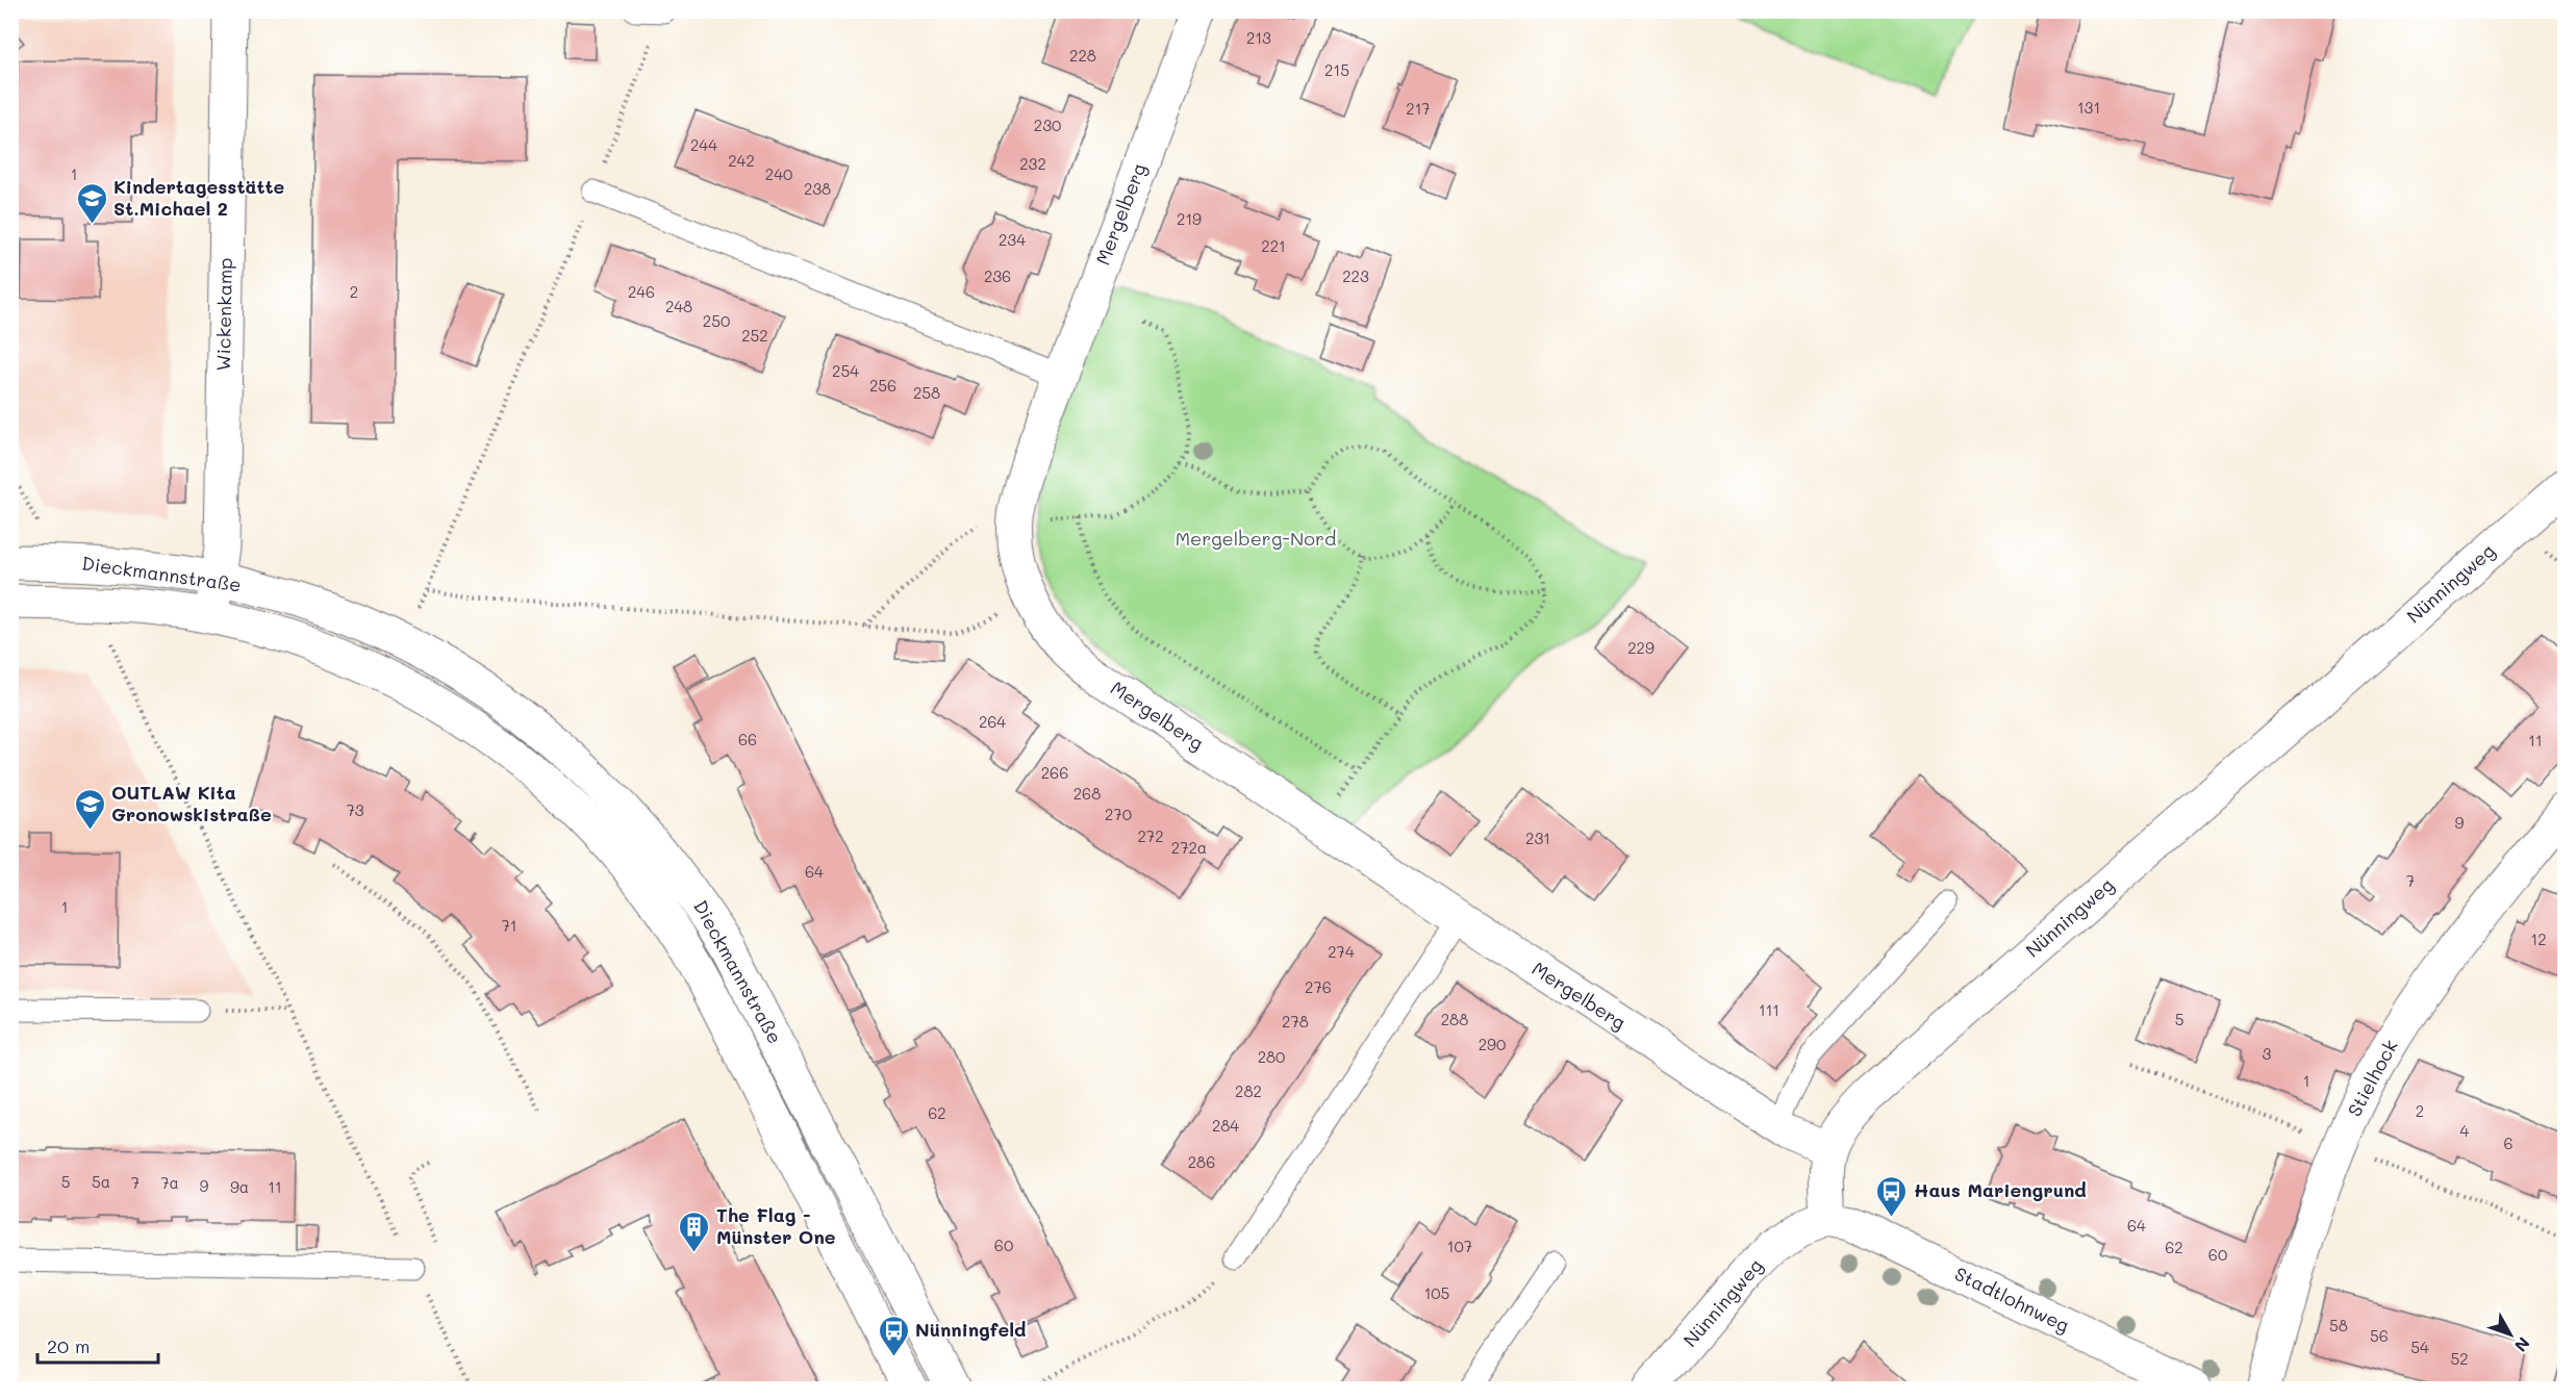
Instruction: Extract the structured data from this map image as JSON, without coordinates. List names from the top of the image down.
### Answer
{
  "streets": {
    "street": [
      "Mergelberg",
      "Wickenkamp",
      "Dieckmannstraße",
      "Nünningweg",
      "Stielhock",
      "Stadtlohnweg"
    ]
  },
  "crossings": [
    ["Mergelberg", "Nünningweg"],
    ["Wickenkamp", "Dieckmannstraße"],
    ["Nünningweg", "Stadtlohnweg"]
  ],
  "parks": ["Mergelberg-Nord"],
  "places": {
    "school or university": ["Kindertagesstätte St.Michael 2", "OUTLAW Kita Gronowskistraße"],
    "bus stop": ["Haus Mariengrund", "Nünningfeld"],
    "building": ["The Flag - Münster One"]
  },
  "house_numbers": [
    "213",
    "228",
    "215",
    "131",
    "217",
    "230",
    "244",
    "242",
    "232",
    "1",
    "240",
    "238",
    "219",
    "234",
    "221",
    "236",
    "223",
    "2",
    "246",
    "248",
    "250",
    "252",
    "254",
    "256",
    "258",
    "229",
    "264",
    "66",
    "11",
    "266",
    "268",
    "73",
    "270",
    "9",
    "272",
    "231",
    "272a",
    "64",
    "7",
    "1",
    "71",
    "12",
    "274",
    "276",
    "111",
    "288",
    "5",
    "278",
    "290",
    "3",
    "280",
    "1",
    "282",
    "2",
    "62",
    "284",
    "4",
    "6",
    "286",
    "5",
    "5a",
    "7",
    "7a",
    "9",
    "9a",
    "11",
    "64",
    "60",
    "107",
    "62",
    "60",
    "105",
    "58",
    "56",
    "54",
    "52"
  ],
  "scale_bar": "20 m",
  "north": "bottom right"
}
